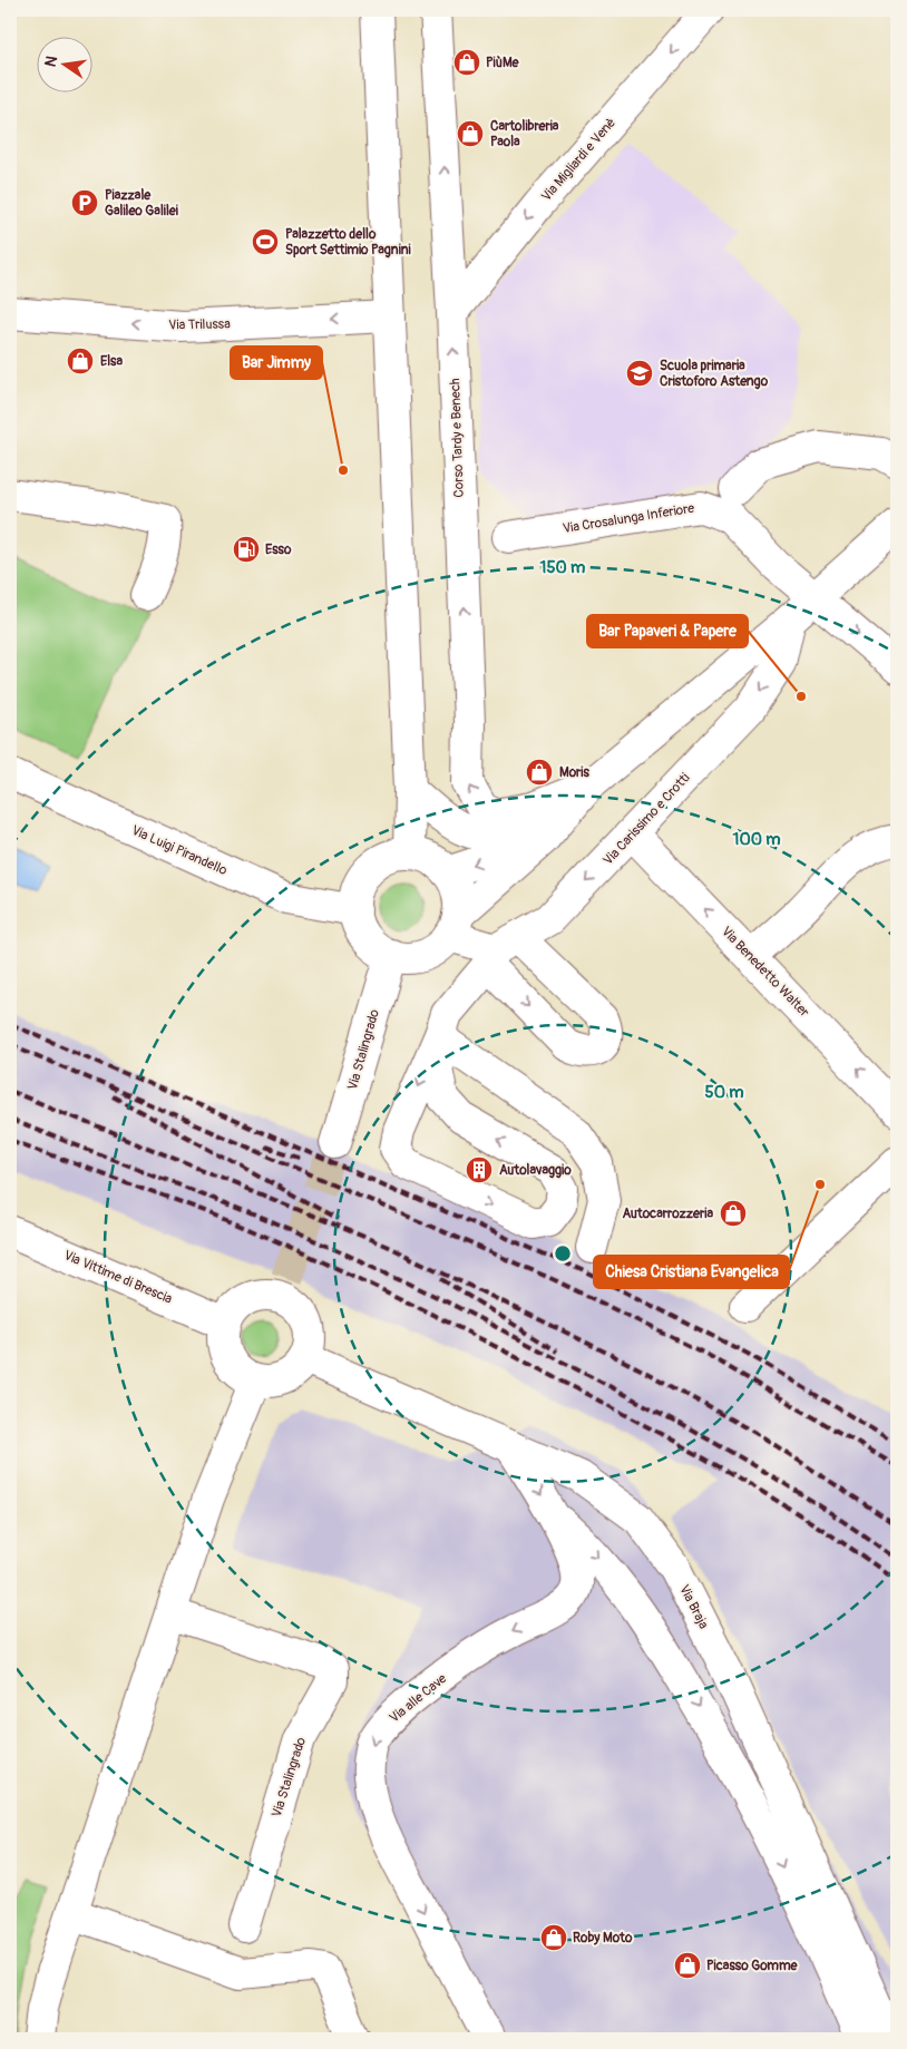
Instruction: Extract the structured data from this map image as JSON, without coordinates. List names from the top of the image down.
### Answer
{
  "streets": {
    "street": [
      "Via Migliardi e Venè",
      "Via Trilussa",
      "Corso Tardy e Benech",
      "Via Crosalunga Inferiore",
      "Via Carissimo e Crotti",
      "Via Luigi Pirandello",
      "Via Benedetto Walter",
      "Via Stalingrado",
      "Via Vittime di Brescia",
      "Via Braja",
      "Via alle Cave"
    ]
  },
  "crossings": [
    ["Via Migliardi e Venè", "Corso Tardy e Benech"],
    ["Via Carissimo e Crotti", "Via Benedetto Walter"],
    ["Via Luigi Pirandello", "Via Stalingrado"],
    ["Via Vittime di Brescia", "Via Braja"],
    ["Via Braja", "Via alle Cave"]
  ],
  "one_way": ["Via Migliardi e Venè", "Via Trilussa", "Via Benedetto Walter"],
  "places": {
    "shop": [
      "PiùMe",
      "Cartolibreria Paola",
      "Elsa",
      "Moris",
      "Autocarrozzeria",
      "Roby Moto",
      "Picasso Gomme"
    ],
    "parking": ["Piazzale Galileo Galilei"],
    "sports": ["Palazzetto dello Sport Settimio Pagnini"],
    "school or university": ["Scuola primaria Cristoforo Astengo"],
    "other": ["Bar Jimmy", "Bar Papaveri & Papere", "Chiesa Cristiana Evangelica"],
    "fuel station": ["Esso"],
    "building": ["Autolavaggio"]
  },
  "north": "left",
  "rings": ["150 m", "100 m", "50 m"]
}
